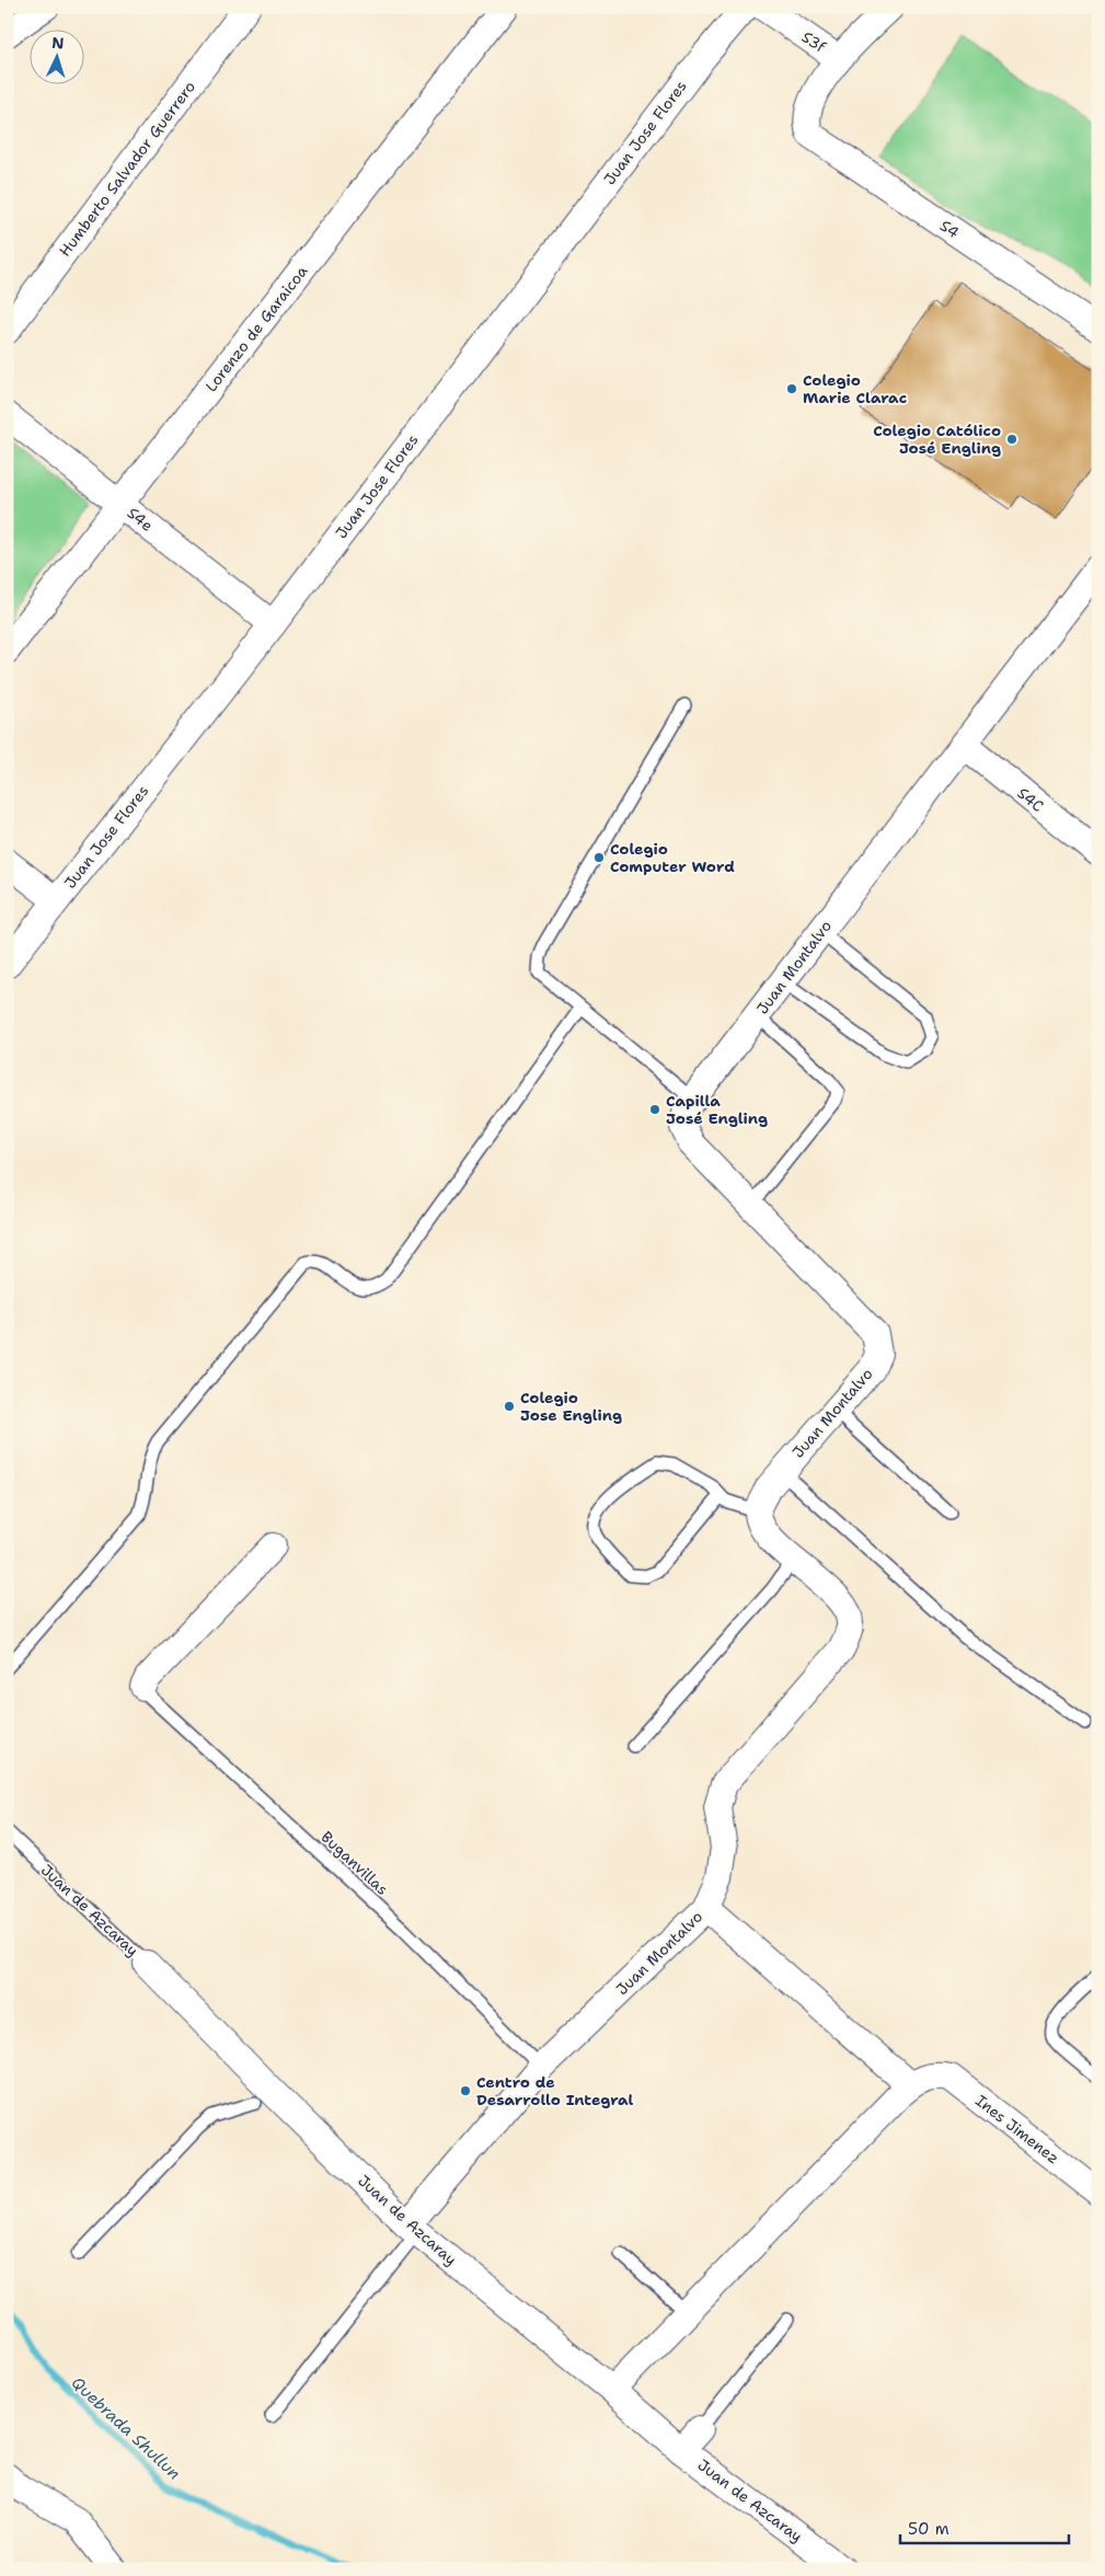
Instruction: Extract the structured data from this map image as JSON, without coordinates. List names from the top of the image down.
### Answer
{
  "streets": {
    "street": [
      "S3f",
      "Juan Jose Flores",
      "Humberto Salvador Guerrero",
      "S4",
      "Lorenzo de Garaicoa",
      "S4e",
      "S4C",
      "Juan Montalvo",
      "Juan de Azcaray",
      "Ines Jimenez"
    ],
    "lane": ["Buganvillas"]
  },
  "crossings": [
    ["S3f", "S4"],
    ["Juan Jose Flores", "S4e"],
    ["Lorenzo de Garaicoa", "S4e"],
    ["S4C", "Juan Montalvo"],
    ["Juan Montalvo", "Buganvillas"],
    ["Juan Montalvo", "Juan de Azcaray"]
  ],
  "water": ["Quebrada Shullun"],
  "places": [
    "Colegio Marie Clarac",
    "Colegio Católico José Engling",
    "Colegio Computer Word",
    "Capilla José Engling",
    "Colegio Jose Engling",
    "Centro de Desarrollo Integral"
  ],
  "scale_bar": "50 m",
  "north": "top"
}
